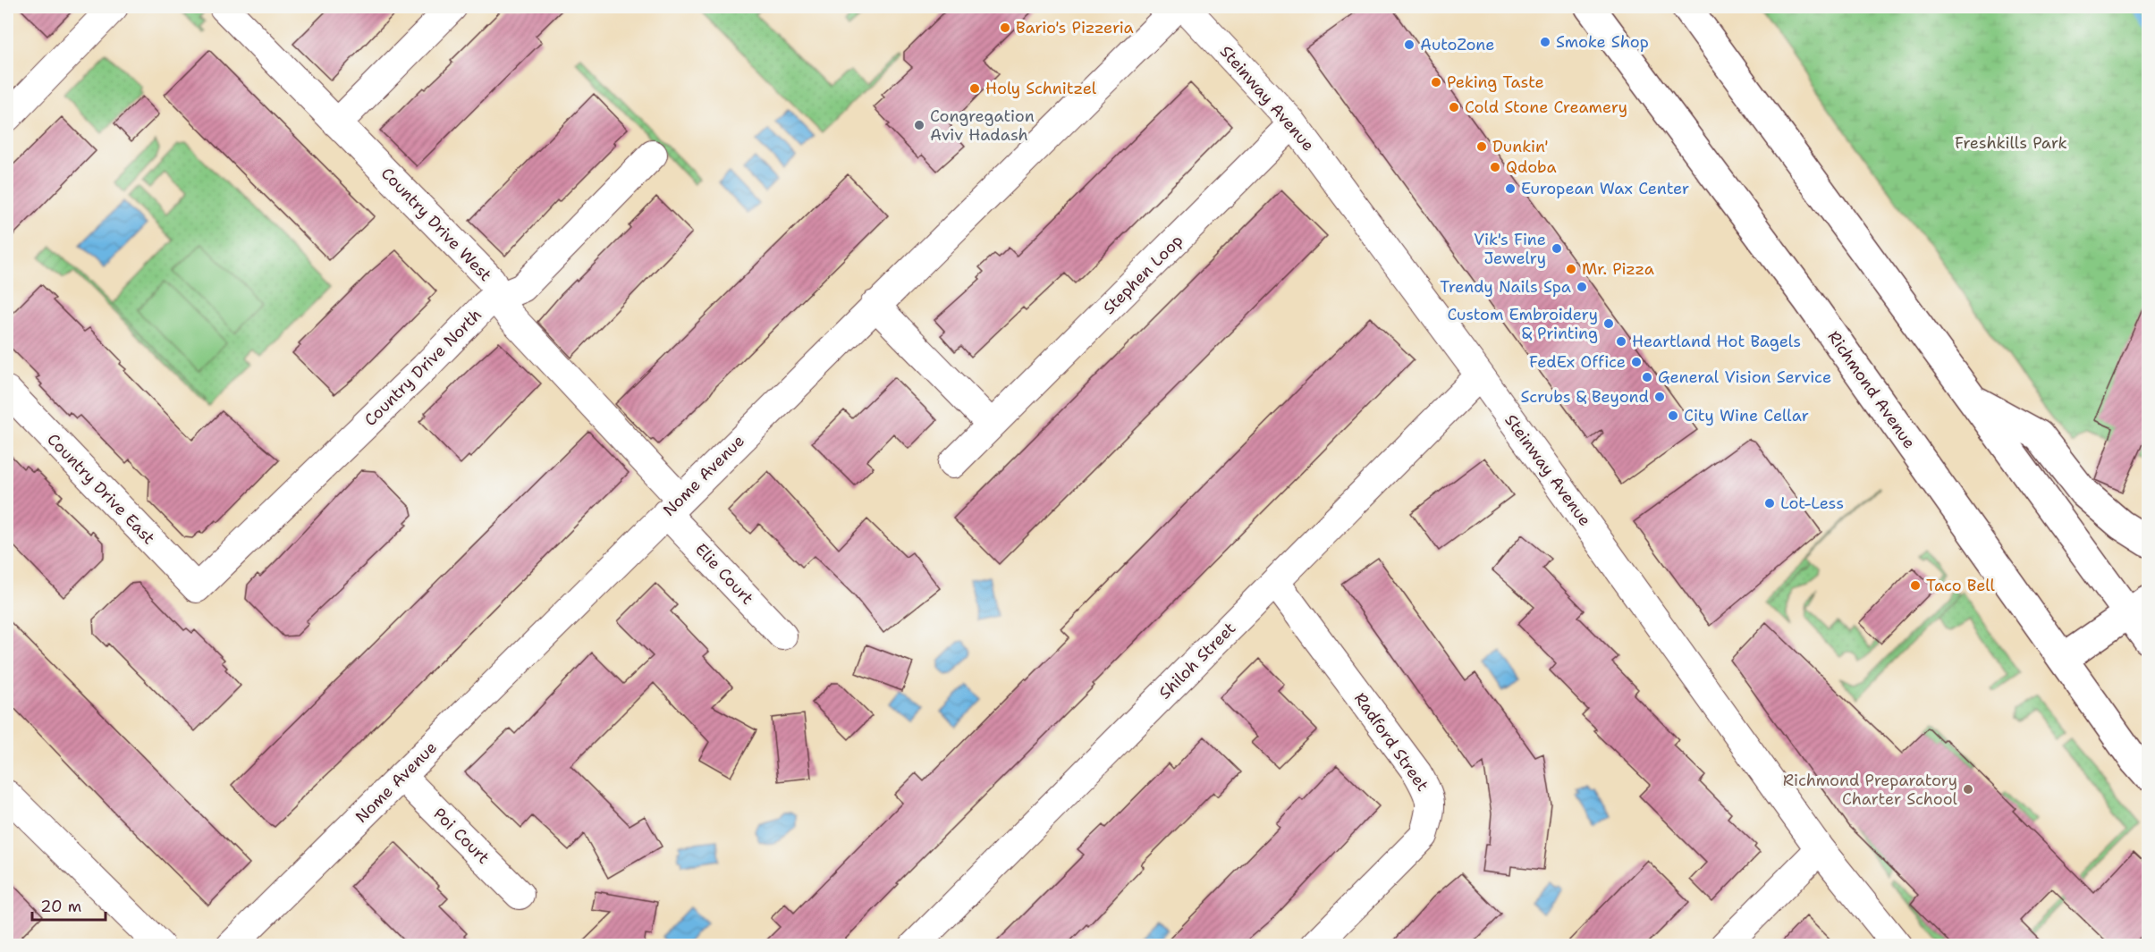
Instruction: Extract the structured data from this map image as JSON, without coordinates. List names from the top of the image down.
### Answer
{
  "streets": {
    "main road": ["Richmond Avenue"],
    "street": [
      "Steinway Avenue",
      "Country Drive West",
      "Stephen Loop",
      "Country Drive North",
      "Nome Avenue",
      "Country Drive East",
      "Elie Court",
      "Shiloh Street",
      "Radford Street",
      "Poi Court"
    ]
  },
  "crossings": [
    ["Steinway Avenue", "Stephen Loop"],
    ["Steinway Avenue", "Shiloh Street"],
    ["Country Drive West", "Country Drive North"],
    ["Country Drive West", "Nome Avenue"],
    ["Country Drive West", "Elie Court"],
    ["Country Drive North", "Country Drive East"],
    ["Nome Avenue", "Elie Court"],
    ["Nome Avenue", "Poi Court"],
    ["Shiloh Street", "Radford Street"]
  ],
  "parks": ["Freshkills Park"],
  "places": [
    "Bario's Pizzeria",
    "Smoke Shop",
    "AutoZone",
    "Peking Taste",
    "Holy Schnitzel",
    "Cold Stone Creamery",
    "Congregation Aviv Hadash",
    "Dunkin'",
    "Qdoba",
    "European Wax Center",
    "Vik's Fine Jewelry",
    "Mr. Pizza",
    "Trendy Nails Spa",
    "Custom Embroidery & Printing",
    "Heartland Hot Bagels",
    "FedEx Office",
    "General Vision Service",
    "Scrubs & Beyond",
    "City Wine Cellar",
    "Lot-Less",
    "Taco Bell",
    "Richmond Preparatory Charter School"
  ],
  "scale_bar": "20 m"
}
